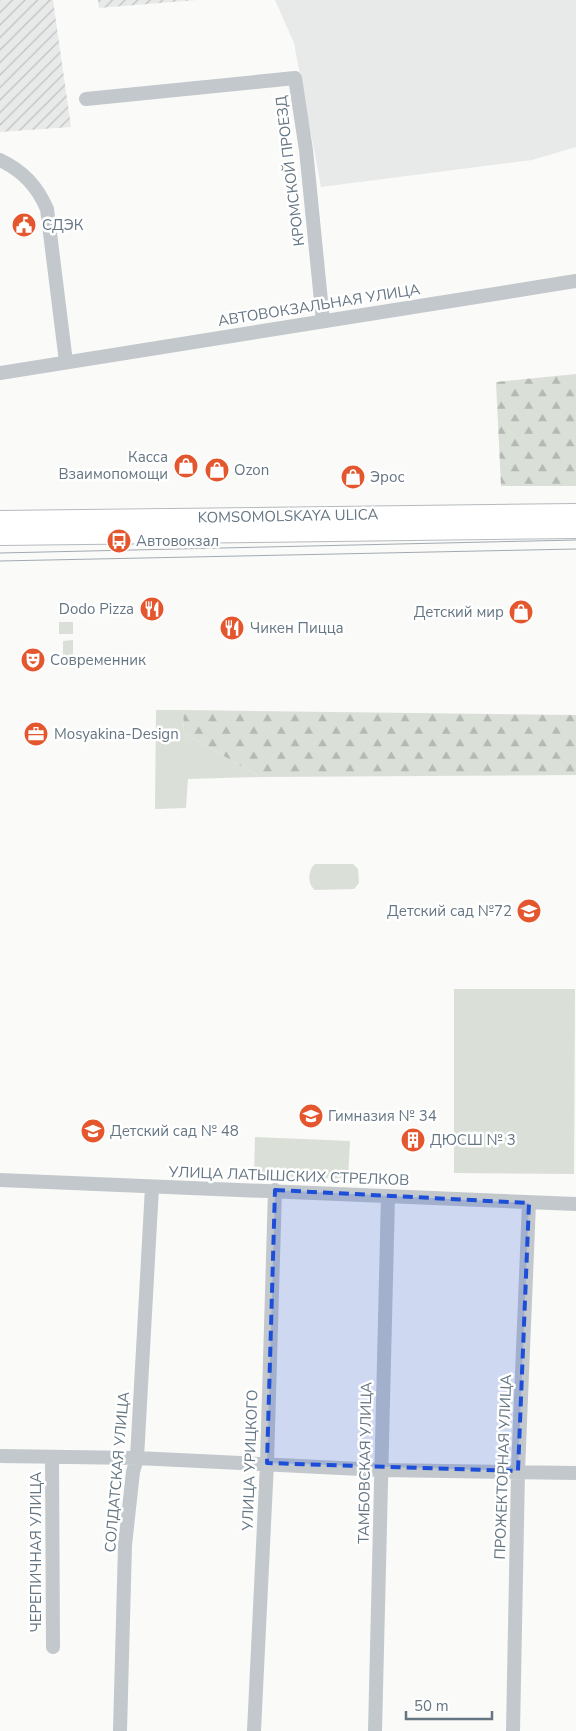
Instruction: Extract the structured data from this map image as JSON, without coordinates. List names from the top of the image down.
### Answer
{
  "streets": {
    "main road": ["KOMSOMOLSKAYA ULICA"],
    "street": [
      "КРОМСКОЙ ПРОЕЗД",
      "АВТОВОКЗАЛЬНАЯ УЛИЦА",
      "УЛИЦА ЛАТЫШСКИХ СТРЕЛКОВ",
      "УЛИЦА УРИЦКОГО",
      "ТАМБОВСКАЯ УЛИЦА",
      "ПРОЖЕКТОРНАЯ УЛИЦА",
      "СОЛДАТСКАЯ УЛИЦА",
      "ЧЕРЕПИЧНАЯ УЛИЦА"
    ]
  },
  "crossings": [
    ["КРОМСКОЙ ПРОЕЗД", "АВТОВОКЗАЛЬНАЯ УЛИЦА"],
    ["УЛИЦА ЛАТЫШСКИХ СТРЕЛКОВ", "УЛИЦА УРИЦКОГО"],
    ["УЛИЦА ЛАТЫШСКИХ СТРЕЛКОВ", "ТАМБОВСКАЯ УЛИЦА"],
    ["УЛИЦА ЛАТЫШСКИХ СТРЕЛКОВ", "ПРОЖЕКТОРНАЯ УЛИЦА"],
    ["УЛИЦА ЛАТЫШСКИХ СТРЕЛКОВ", "СОЛДАТСКАЯ УЛИЦА"],
    ["УЛИЦА УРИЦКОГО", "ЧЕРЕПИЧНАЯ УЛИЦА"],
    ["ТАМБОВСКАЯ УЛИЦА", "ЧЕРЕПИЧНАЯ УЛИЦА"],
    ["ПРОЖЕКТОРНАЯ УЛИЦА", "ЧЕРЕПИЧНАЯ УЛИЦА"],
    ["СОЛДАТСКАЯ УЛИЦА", "ЧЕРЕПИЧНАЯ УЛИЦА"]
  ],
  "places": {
    "public building": ["СДЭК"],
    "shop": [
      "Касса Взаимопомощи",
      "Ozon",
      "Эрос",
      "Детский мир"
    ],
    "bus stop": ["Автовокзал"],
    "restaurant": ["Dodo Pizza", "Чикен Пицца"],
    "theatre": ["Современник"],
    "office": ["Mosyakina-Design"],
    "school or university": ["Детский сад №72", "Гимназия № 34", "Детский сад № 48"],
    "building": ["ДЮСШ № 3"]
  },
  "scale_bar": "50 m"
}
